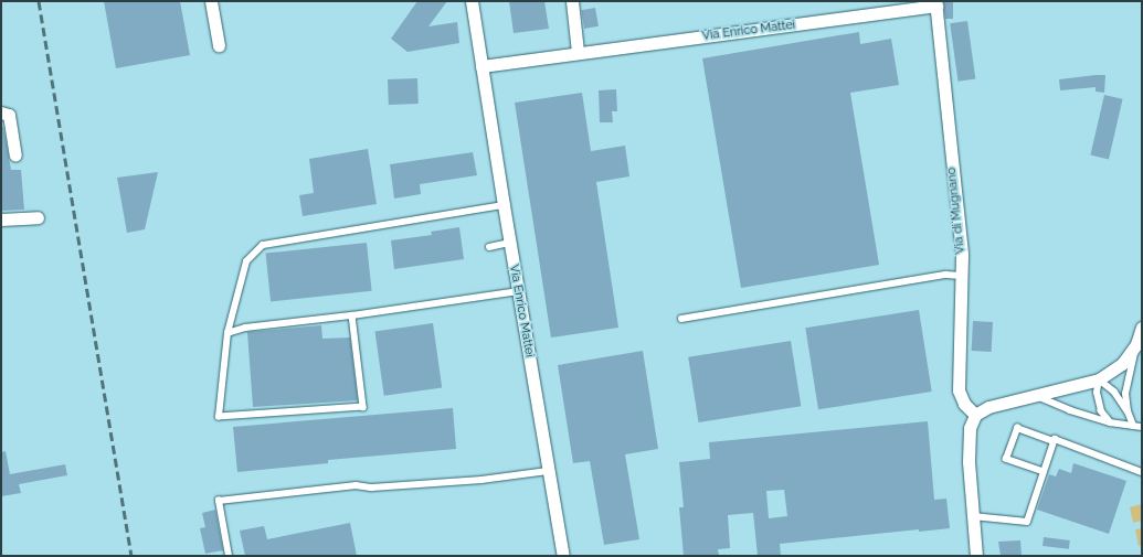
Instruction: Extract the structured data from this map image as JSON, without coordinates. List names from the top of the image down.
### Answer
{
  "streets": {
    "street": ["Via Enrico Mattei", "Via di Mugnano"]
  },
  "crossings": [
    ["Via Enrico Mattei", "Via di Mugnano"]
  ]
}
